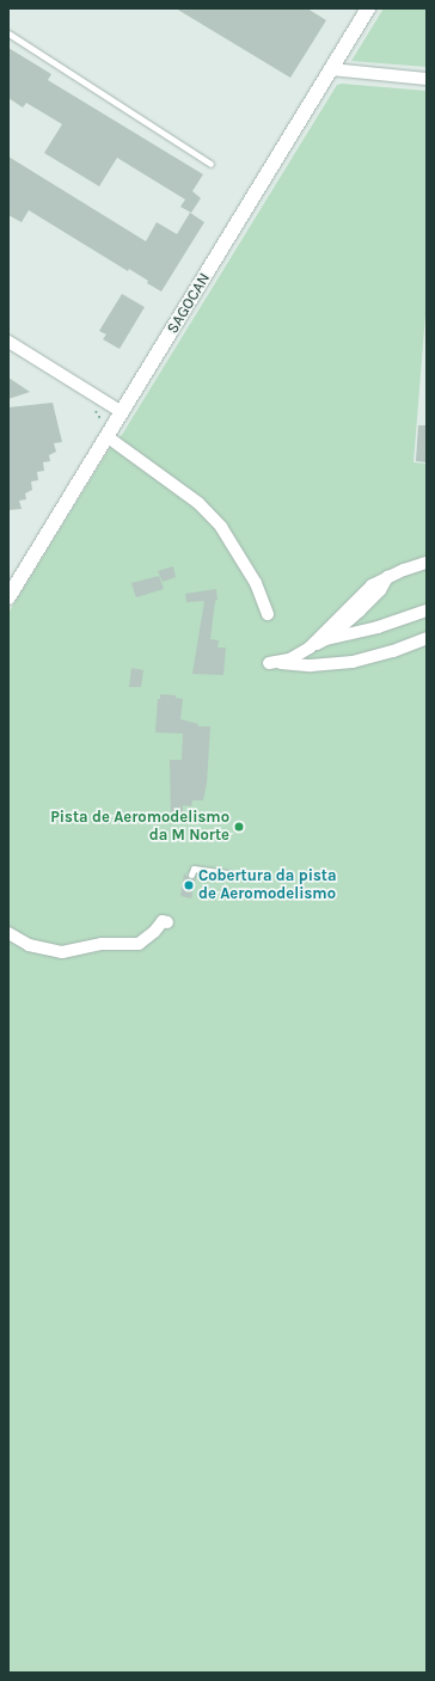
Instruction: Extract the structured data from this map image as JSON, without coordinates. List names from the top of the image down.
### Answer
{
  "streets": {
    "street": ["SAGOCAN"]
  },
  "places": ["Pista de Aeromodelismo da M Norte", "Cobertura da pista de Aeromodelismo"]
}
